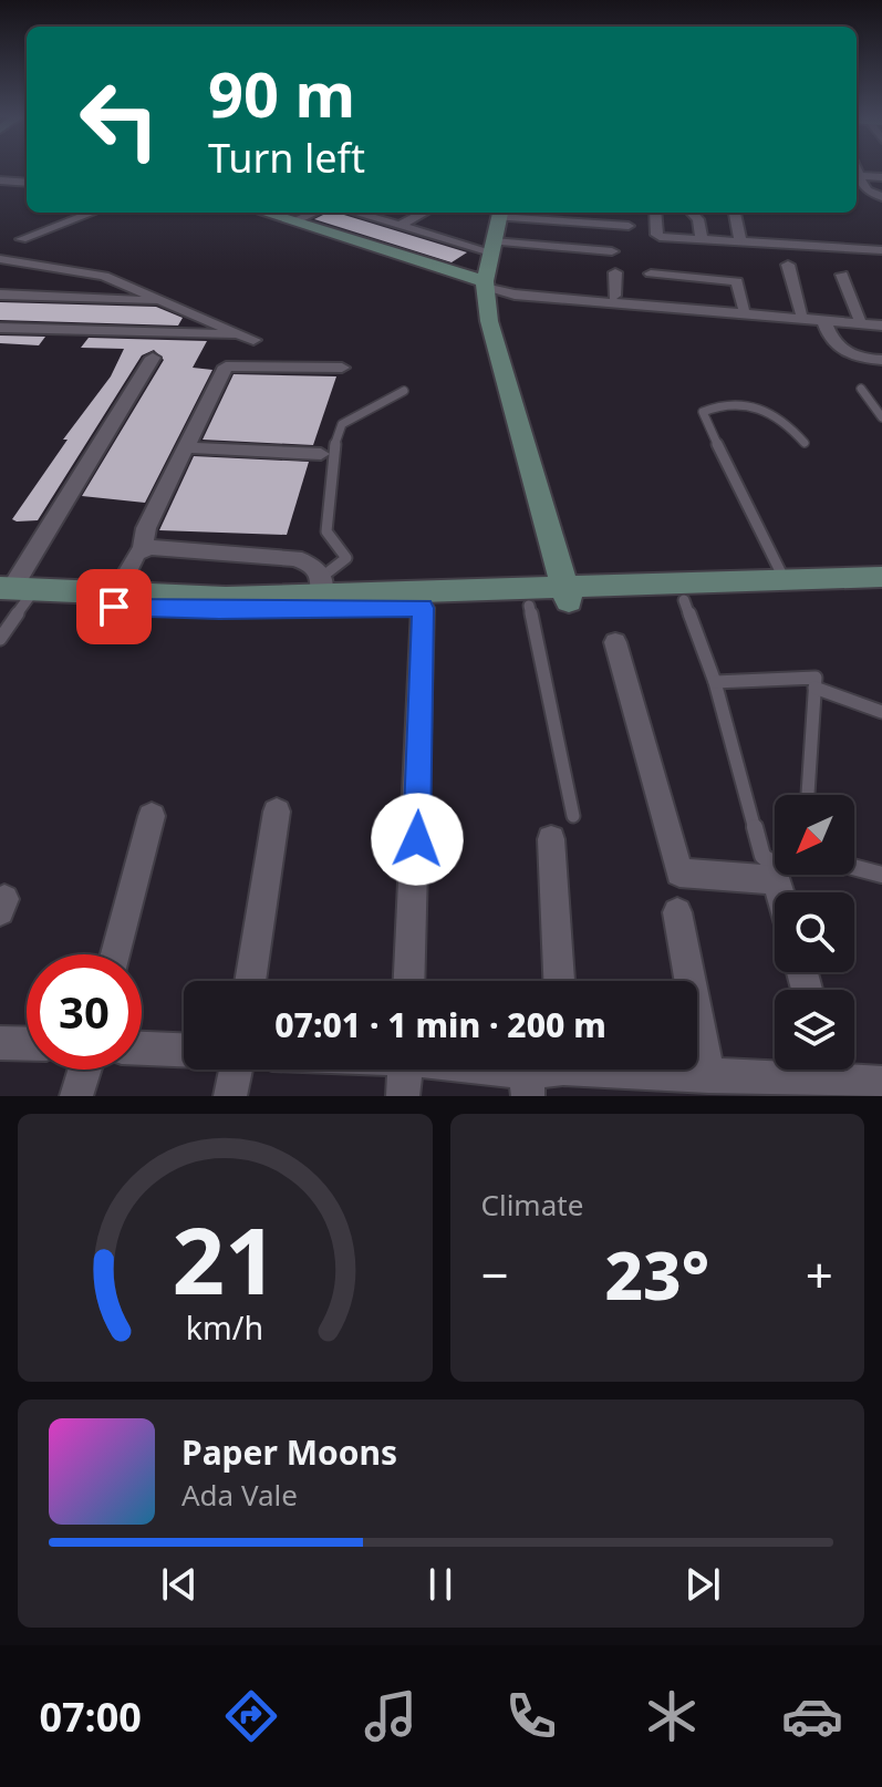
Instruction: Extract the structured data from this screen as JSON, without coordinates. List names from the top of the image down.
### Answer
{
  "north": "bottom left",
  "page": {
    "turn": ["90 m", "Turn left"],
    "limit": "30",
    "trip": "07:01 · 1 min · 200 m",
    "tile": "Climate",
    "heat": ["−", "23°", "+"],
    "song": ["Paper Moons", "Ada Vale"],
    "tabs": "07:00",
    "gauge": ["21", "km/h"]
  }
}
